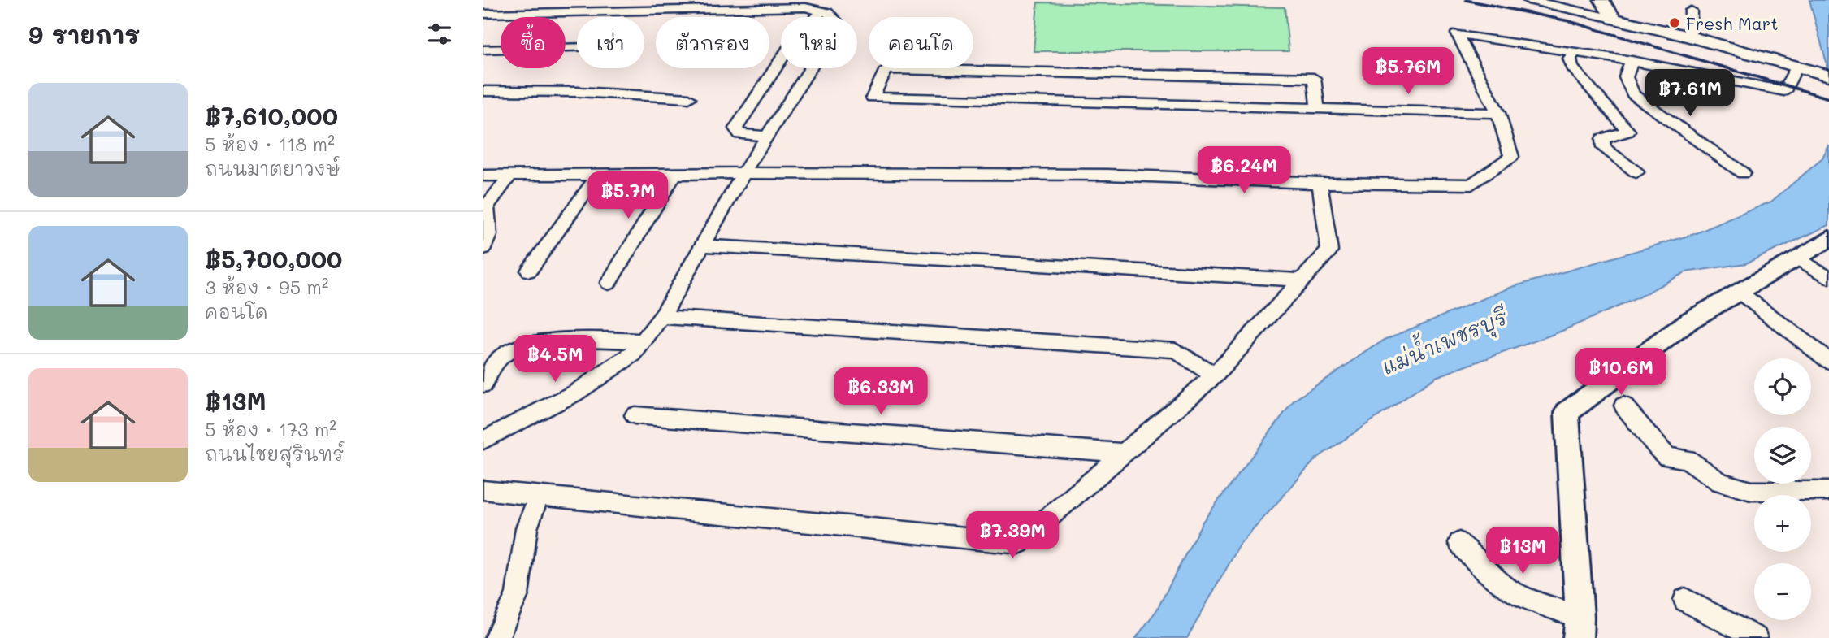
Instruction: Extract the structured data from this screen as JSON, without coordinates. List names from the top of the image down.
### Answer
{
  "water": ["แม่น้ำเพชรบุรี"],
  "places": ["Fresh Mart"],
  "page": {
    "heading": "9 รายการ",
    "chip": [
      "ซื้อ",
      "เช่า",
      "ตัวกรอง",
      "ใหม่",
      "คอนโด"
    ],
    "price": [
      "฿5.76M",
      "฿7.61M",
      "฿6.24M",
      "฿5.7M",
      "฿4.5M",
      "฿10.6M",
      "฿6.33M",
      "฿7.39M",
      "฿13M"
    ],
    "list": [
      {
        "name": "฿7,610,000",
        "note": "5 ห้อง · 118 m² · ถนนมาตยาวงษ์"
      },
      {
        "name": "฿5,700,000",
        "note": "3 ห้อง · 95 m² · คอนโด"
      },
      {
        "name": "฿13M",
        "note": "5 ห้อง · 173 m² · ถนนไชยสุรินทร์"
      }
    ],
    "map_buttons": ["+", "−"]
  }
}
